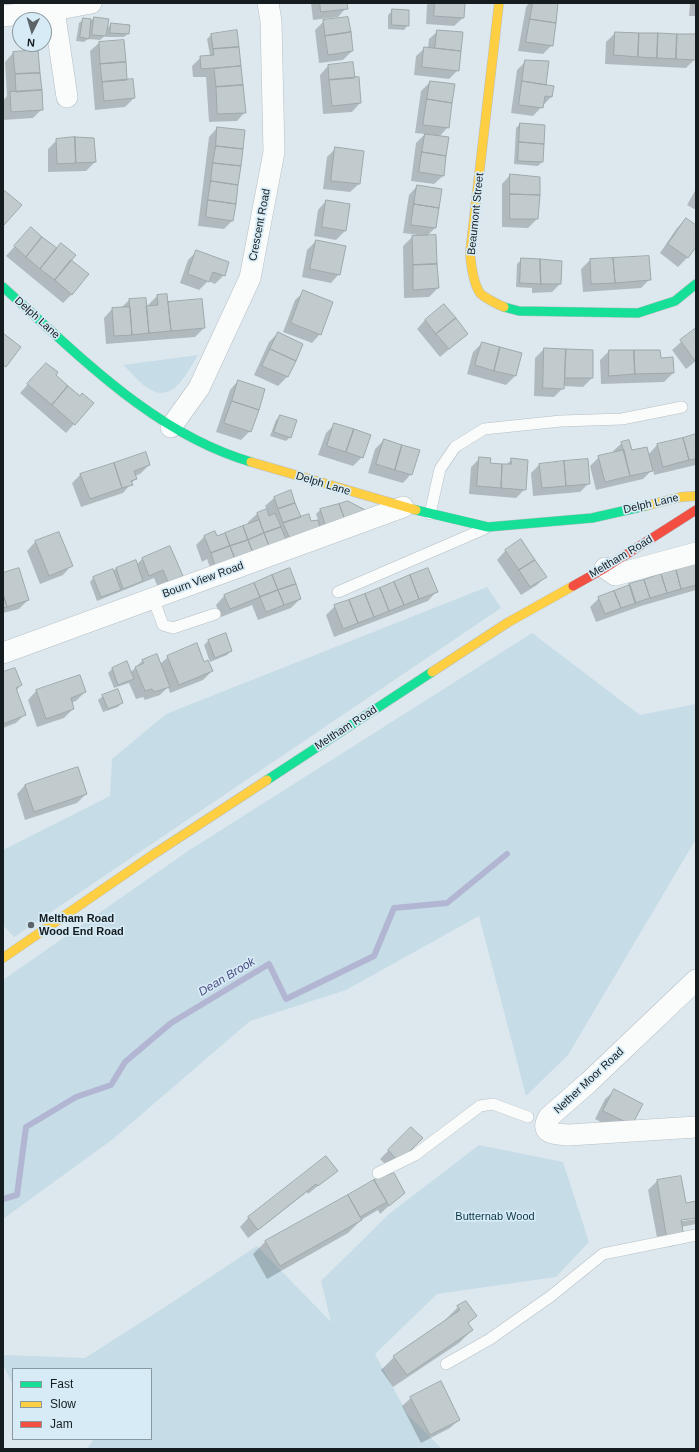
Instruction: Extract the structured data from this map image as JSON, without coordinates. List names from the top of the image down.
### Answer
{
  "streets": {
    "street": [
      "Beaumont Street",
      "Crescent Road",
      "Delph Lane",
      "Meltham Road",
      "Bourn View Road",
      "Nether Moor Road"
    ]
  },
  "crossings": [
    ["Crescent Road", "Delph Lane"],
    ["Delph Lane", "Bourn View Road"]
  ],
  "water": ["Dean Brook"],
  "parks": ["Butternab Wood"],
  "places": ["Meltham Road Wood End Road"],
  "legend": ["Fast", "Slow", "Jam"],
  "north": "bottom"
}
